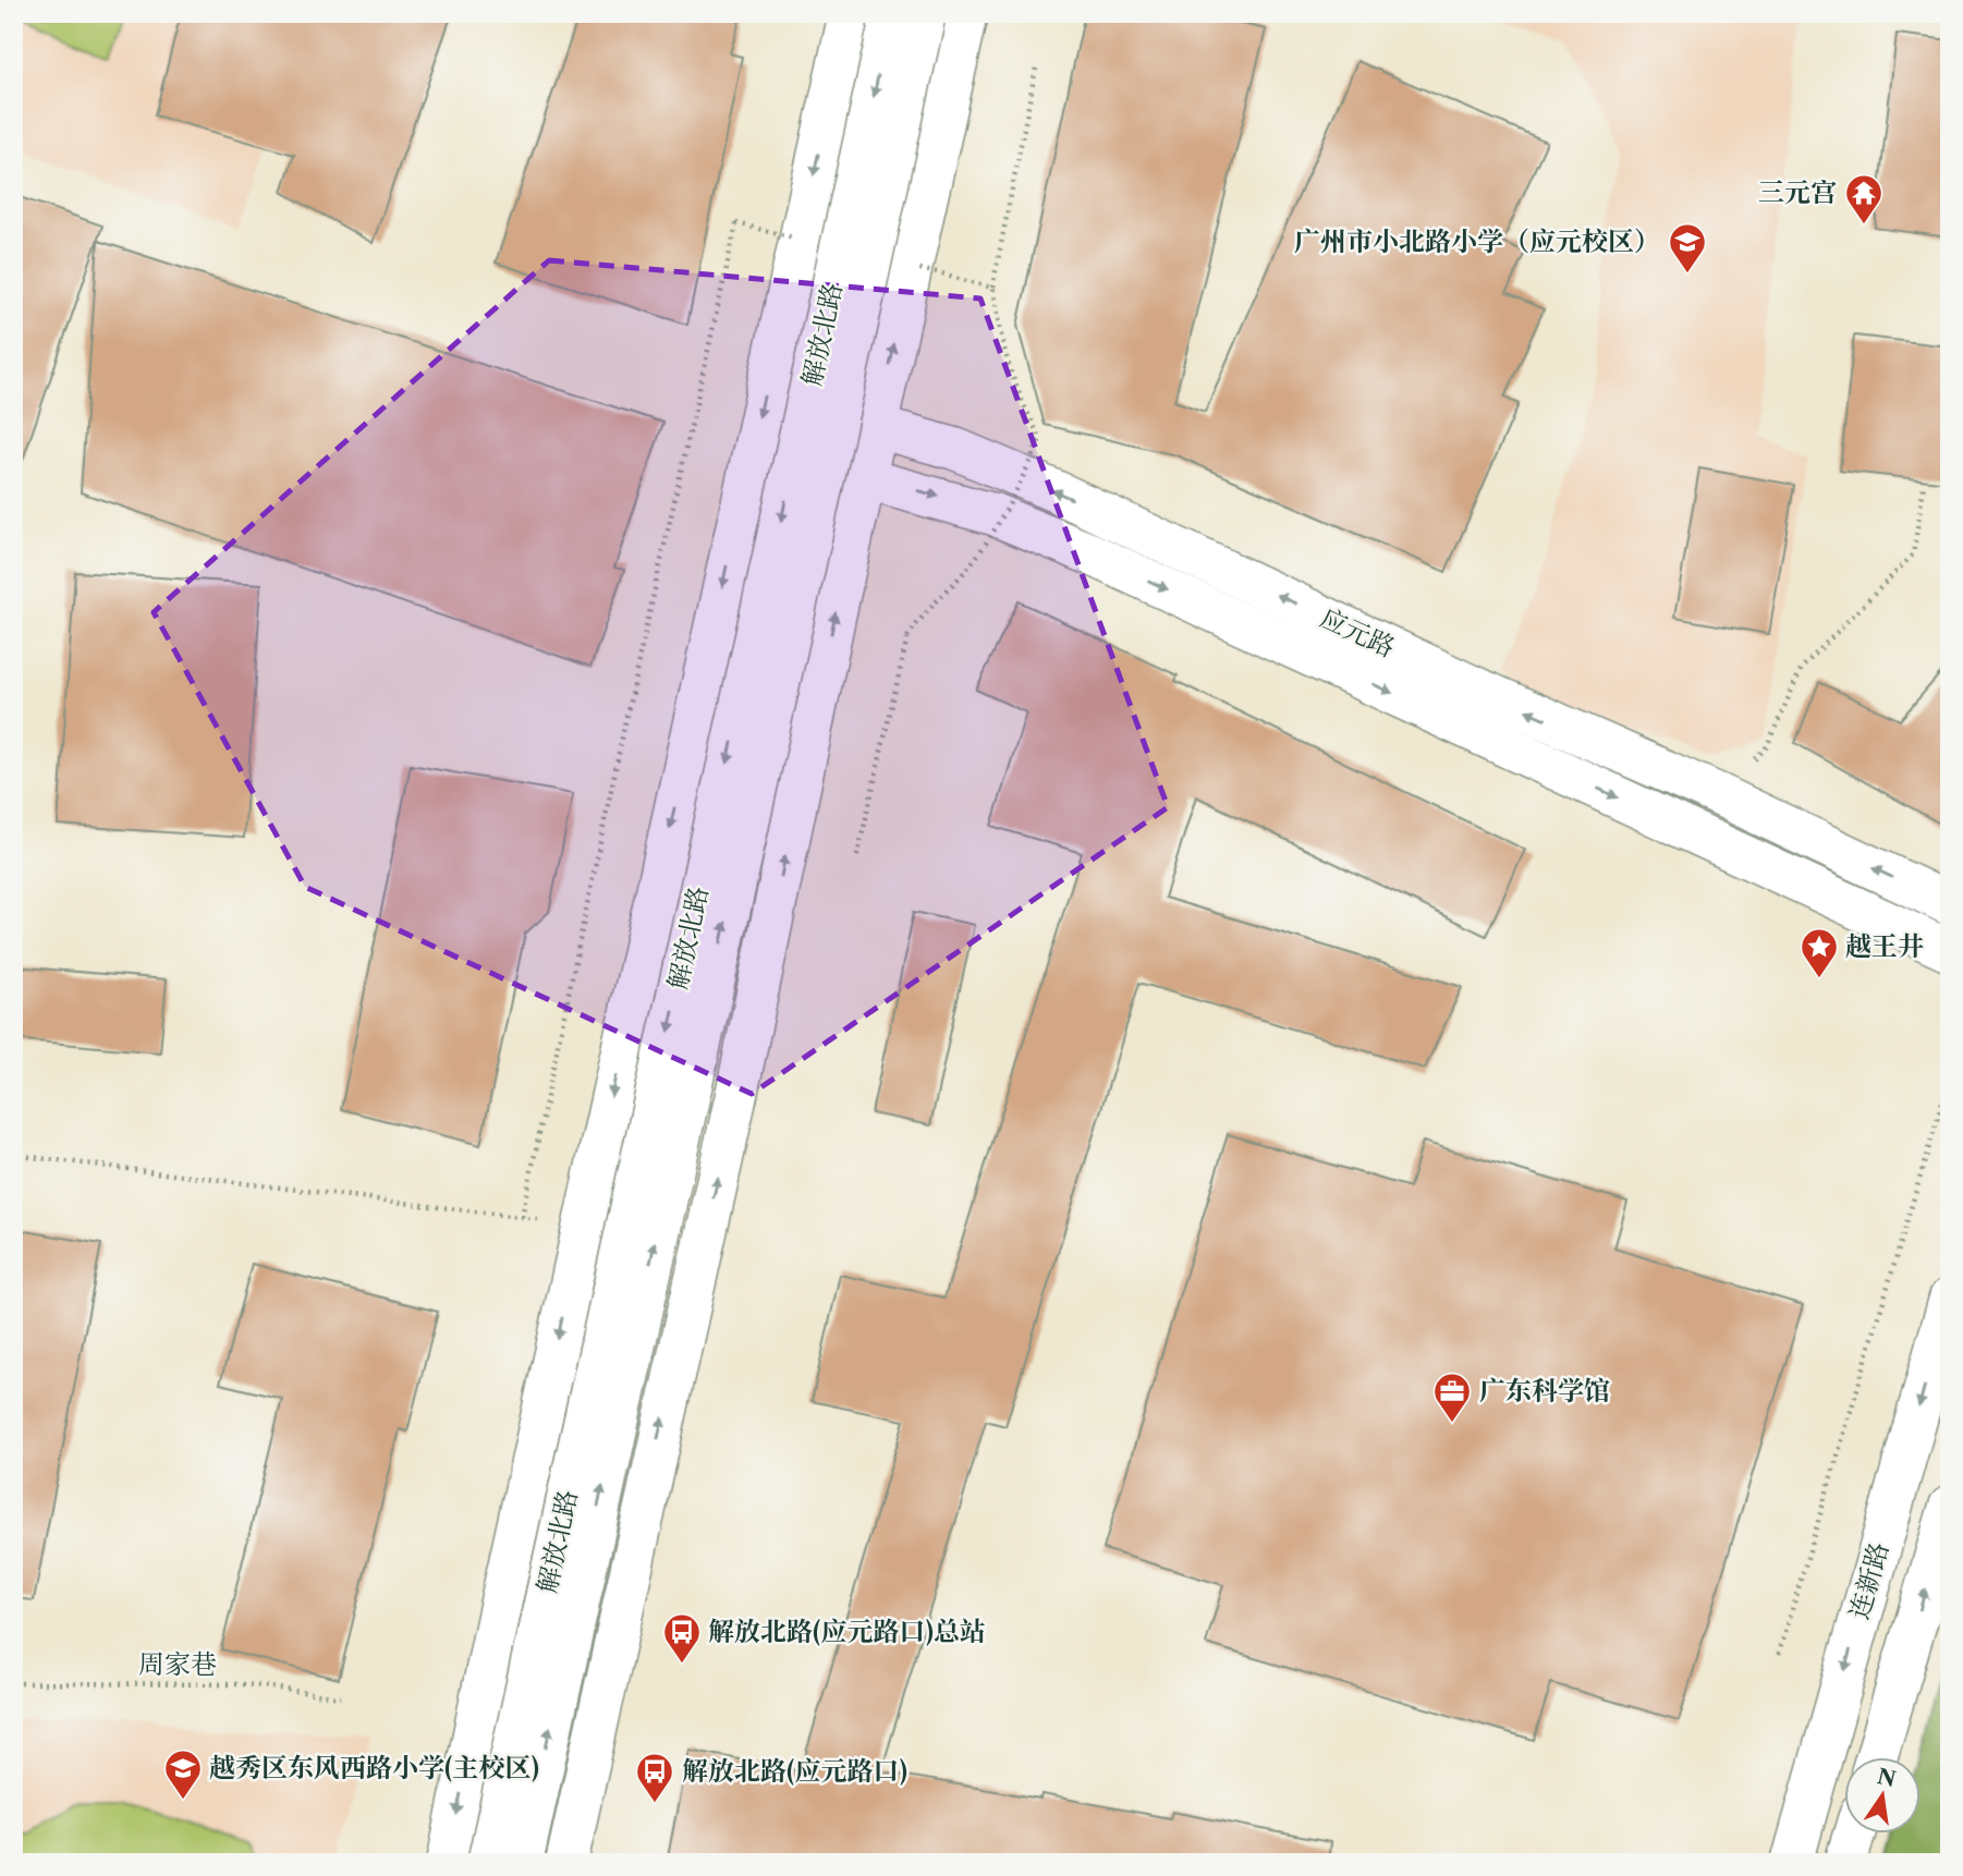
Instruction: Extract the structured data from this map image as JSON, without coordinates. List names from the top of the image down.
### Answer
{
  "streets": {
    "main road": ["解放北路", "应元路", "连新路"],
    "path": ["周家巷"]
  },
  "crossings": [
    ["解放北路", "应元路"]
  ],
  "places": {
    "temple": ["三元宫"],
    "school or university": ["广州市小北路小学（应元校区）", "越秀区东风西路小学(主校区)"],
    "place": ["越王井"],
    "office": ["广东科学馆"],
    "bus stop": ["解放北路(应元路口)总站", "解放北路(应元路口)"]
  },
  "north": "top"
}
